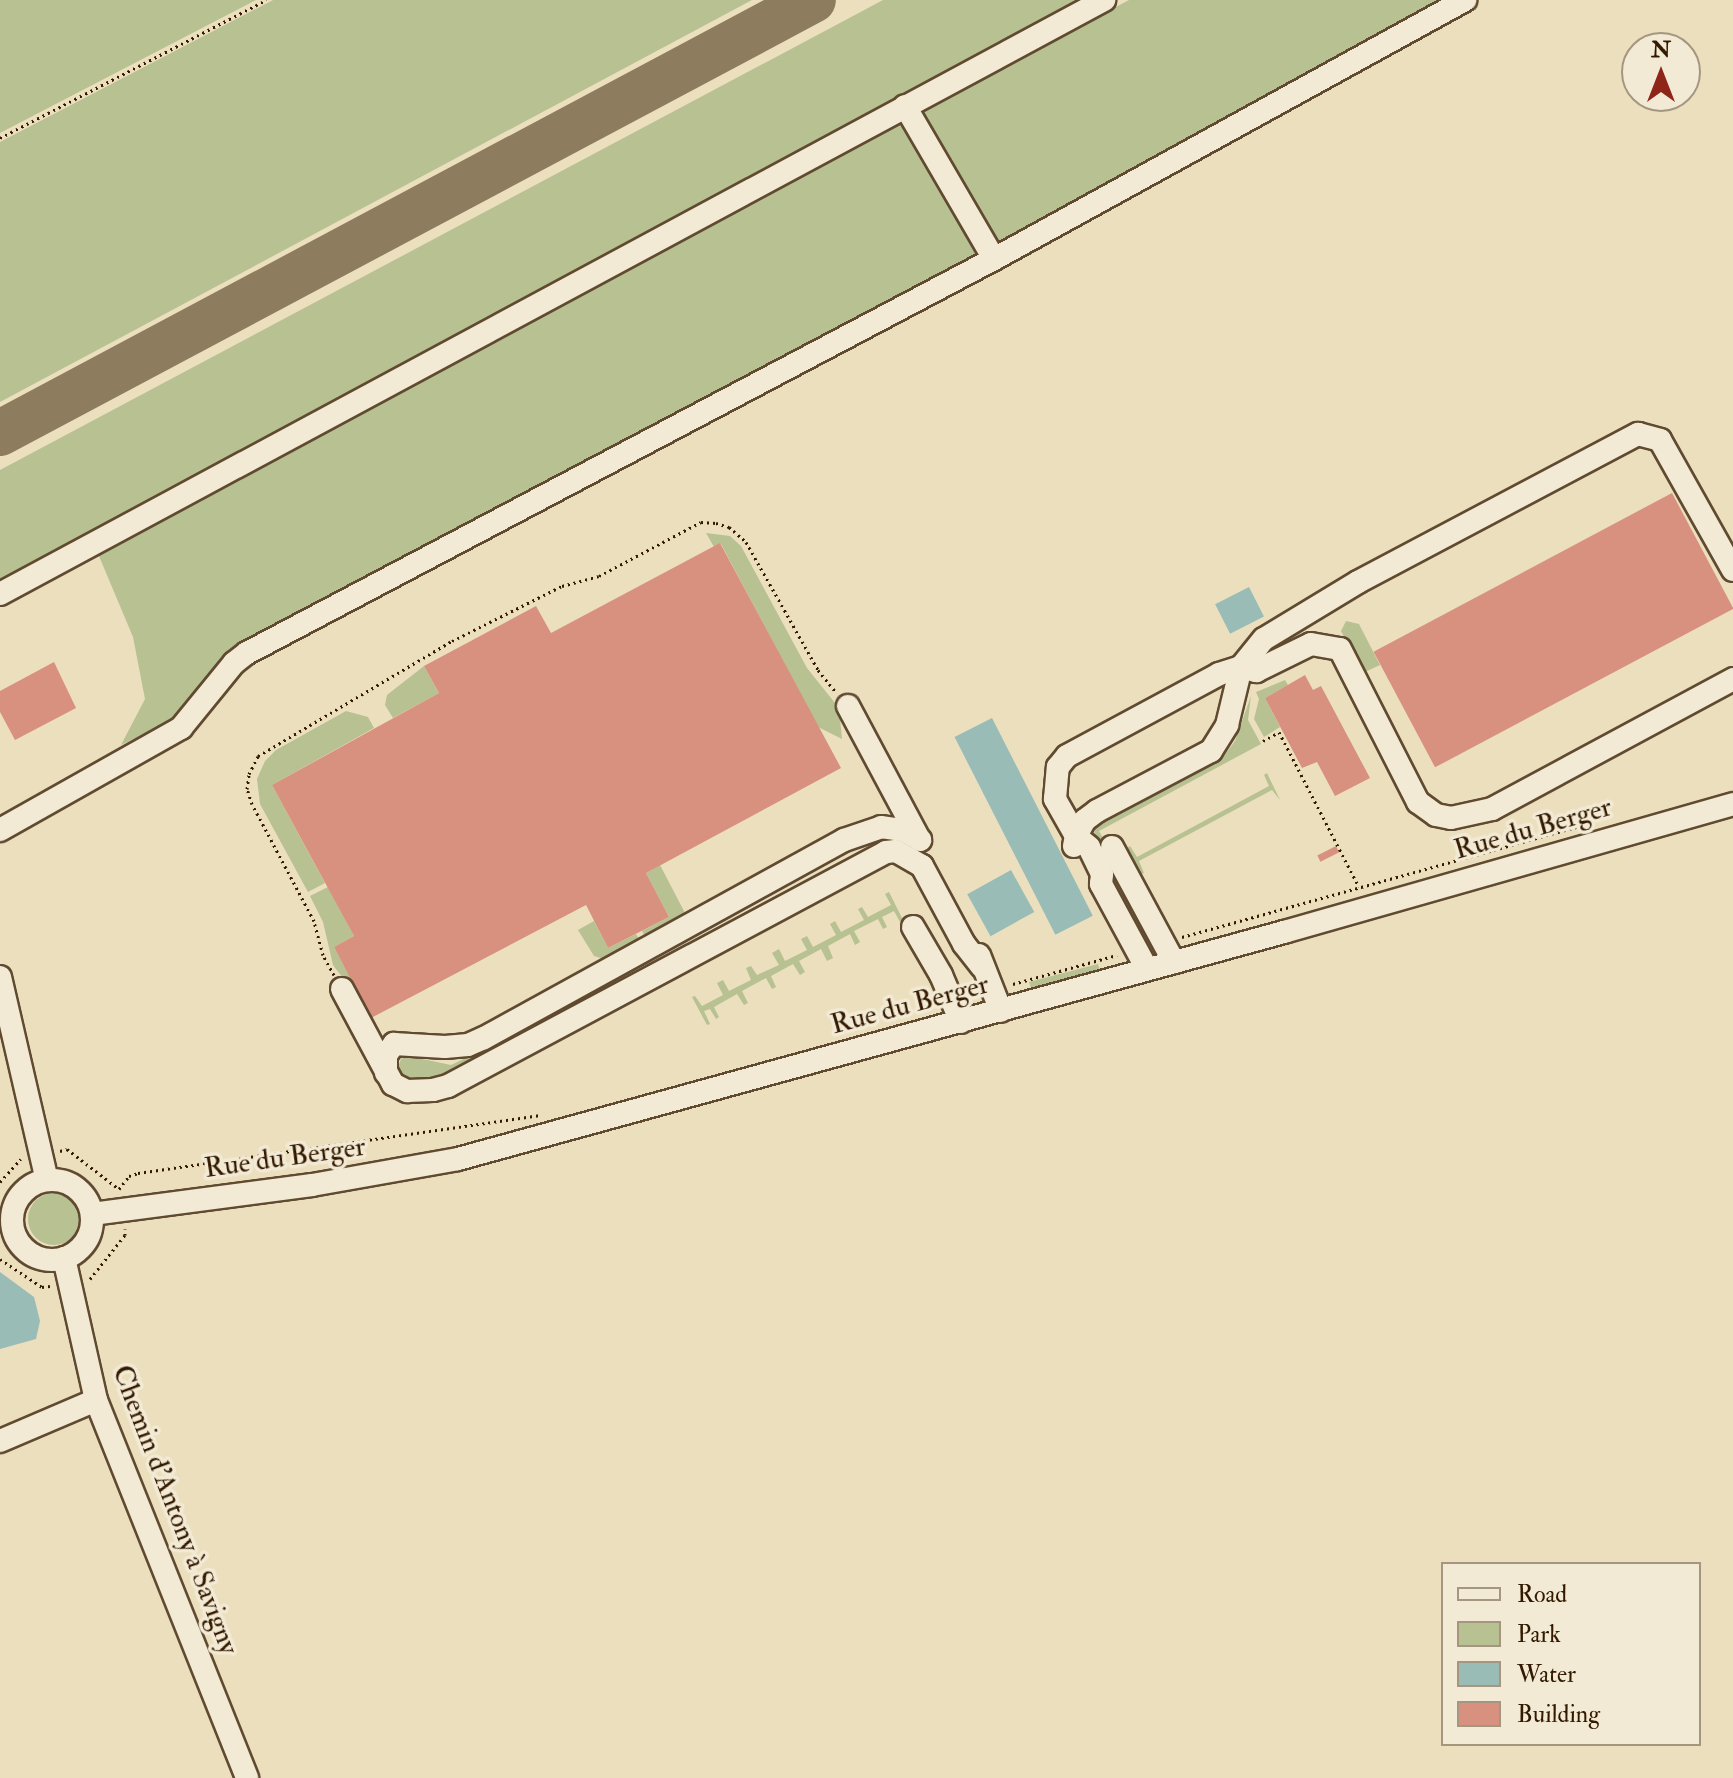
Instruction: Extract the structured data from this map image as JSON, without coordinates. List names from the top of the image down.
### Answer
{
  "streets": {
    "street": ["Rue du Berger", "Chemin d'Antony à Savigny"]
  },
  "crossings": [
    ["Rue du Berger", "Chemin d'Antony à Savigny"]
  ],
  "legend": [
    "Road",
    "Park",
    "Water",
    "Building"
  ],
  "north": "top"
}
